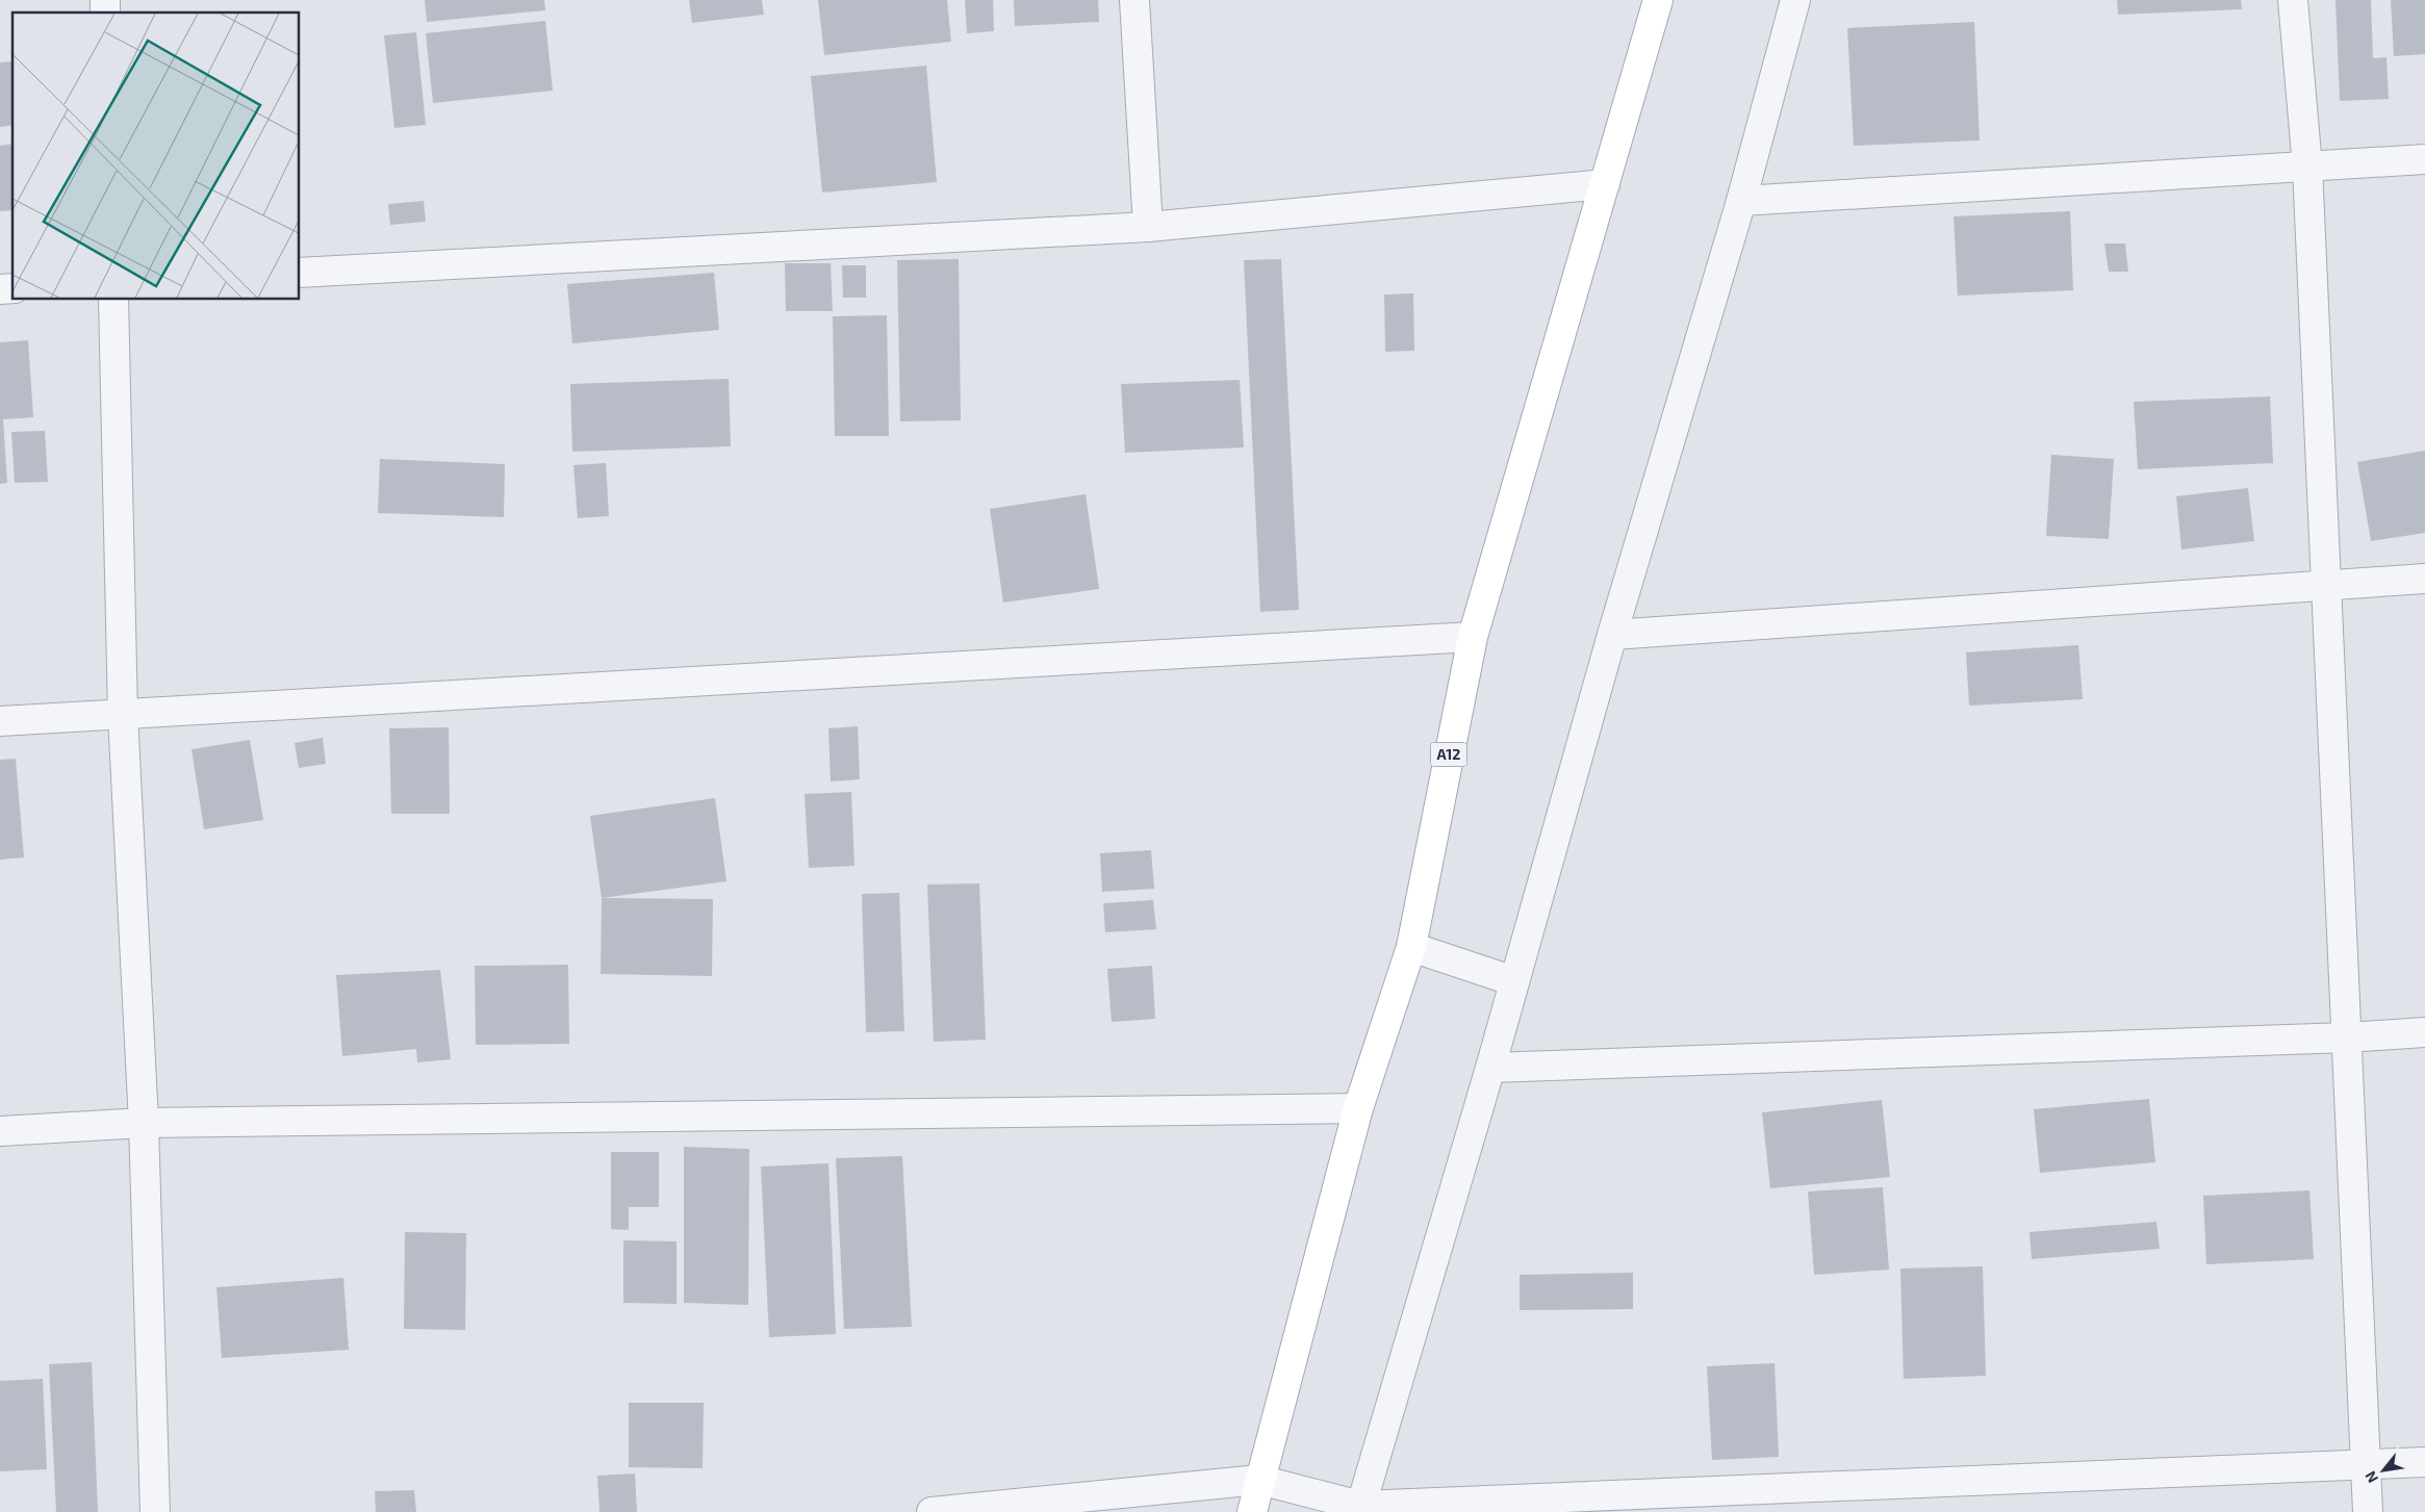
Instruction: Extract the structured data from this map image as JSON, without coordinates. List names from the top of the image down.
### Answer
{
  "streets": {
    "main road": ["A12"]
  },
  "north": "bottom left"
}
